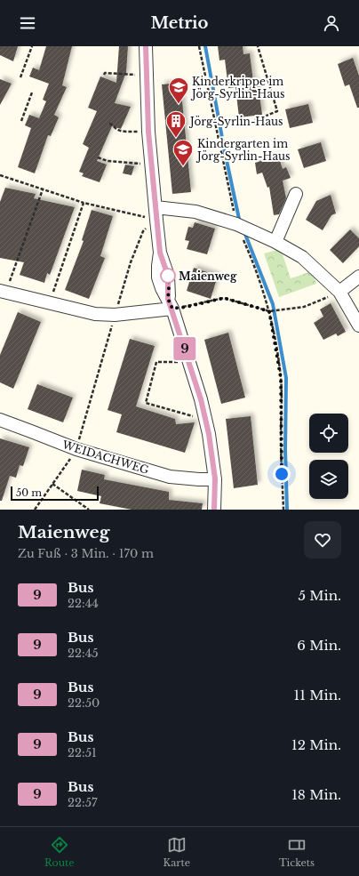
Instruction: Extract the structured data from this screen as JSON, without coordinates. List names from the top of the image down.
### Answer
{
  "streets": {
    "street": ["WEIDACHWEG"]
  },
  "places": {
    "school or university": ["Kinderkrippe im Jörg-Syrlin-Haus", "Kindergarten im Jörg-Syrlin-Haus"],
    "building": ["Jörg-Syrlin-Haus"],
    "other": ["Maienweg"]
  },
  "lines": ["bus line 9"],
  "scale_bar": "50 m",
  "page": {
    "header": "Metrio",
    "on_map": "9",
    "scale": "50 m",
    "heading": ["Maienweg", "Zu Fuß · 3 Min. · 170 m"],
    "list": [
      {
        "mark": "9",
        "name": "Bus",
        "note": "22:44",
        "value": "5 Min."
      },
      {
        "mark": "9",
        "name": "Bus",
        "note": "22:45",
        "value": "6 Min."
      },
      {
        "mark": "9",
        "name": "Bus",
        "note": "22:50",
        "value": "11 Min."
      },
      {
        "mark": "9",
        "name": "Bus",
        "note": "22:51",
        "value": "12 Min."
      },
      {
        "mark": "9",
        "name": "Bus",
        "note": "22:57",
        "value": "18 Min."
      }
    ],
    "tabs": ["Route", "Karte", "Tickets"]
  }
}
